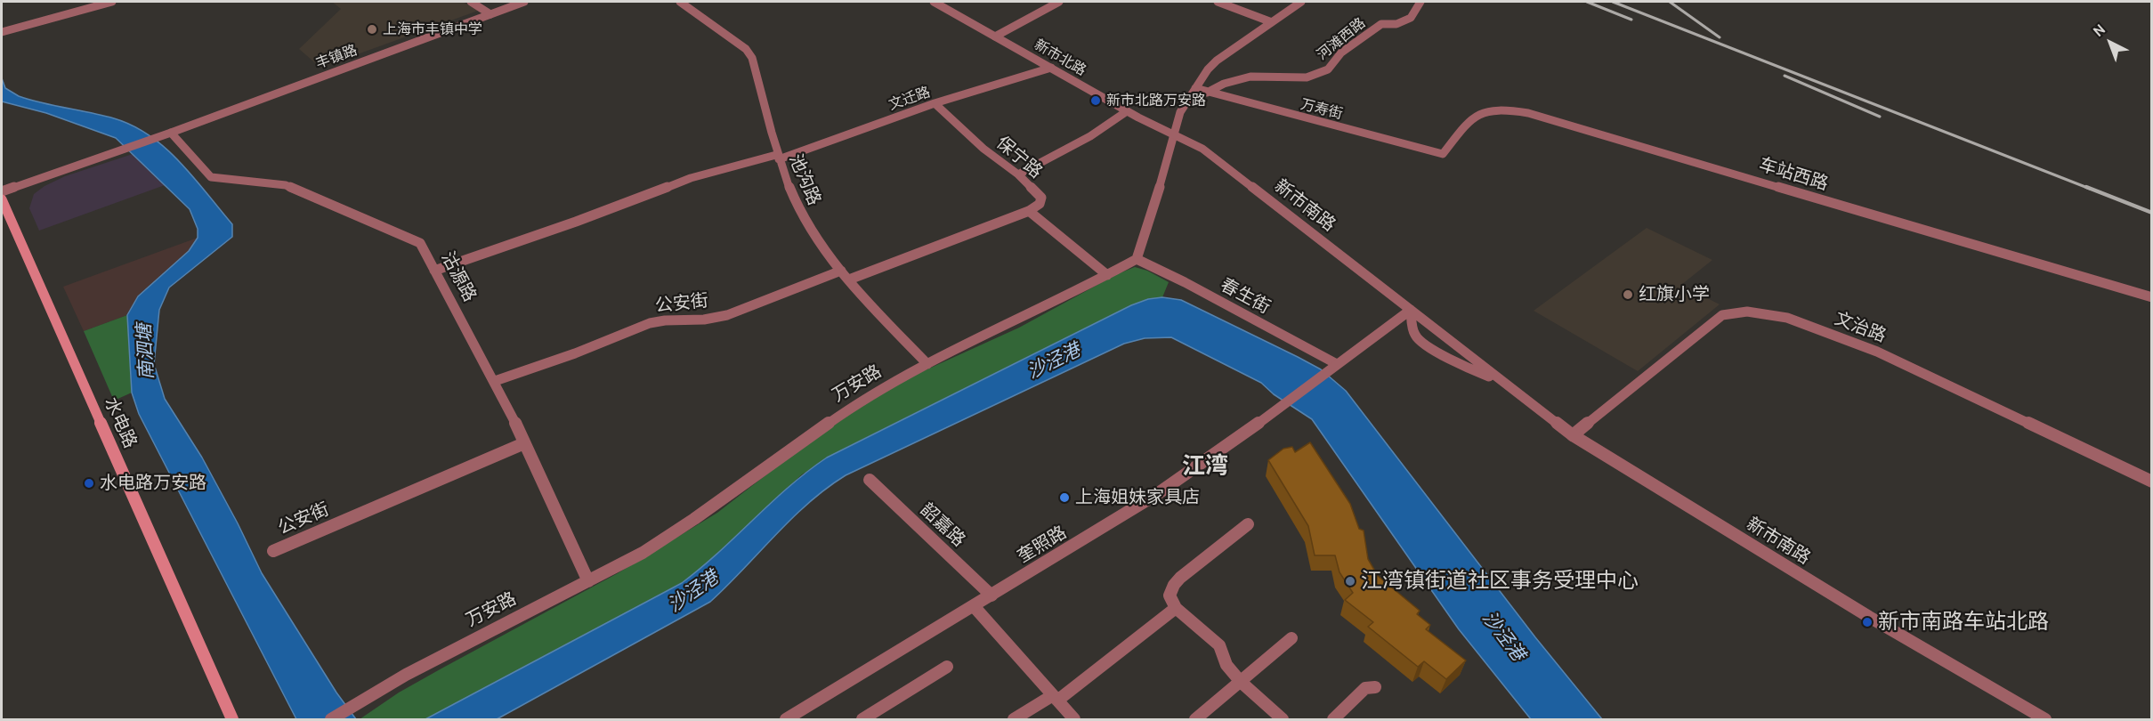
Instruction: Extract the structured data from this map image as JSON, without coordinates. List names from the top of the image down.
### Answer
{
  "streets": {
    "main road": ["水电路"],
    "street": [
      "河滩西路",
      "丰镇路",
      "新市北路",
      "文迁路",
      "万寿街",
      "保宁路",
      "车站西路",
      "池沟路",
      "新市南路",
      "沽源路",
      "春生街",
      "公安街",
      "文治路",
      "万安路",
      "韶嘉路",
      "奎照路"
    ]
  },
  "crossings": [
    ["河滩西路", "万寿街"],
    ["丰镇路", "沽源路"],
    ["新市北路", "文迁路"],
    ["新市北路", "新市南路"],
    ["文迁路", "保宁路"],
    ["文迁路", "池沟路"],
    ["文迁路", "沽源路"],
    ["万寿街", "车站西路"],
    ["池沟路", "公安街"],
    ["池沟路", "万安路"],
    ["新市南路", "文治路"],
    ["新市南路", "奎照路"],
    ["沽源路", "公安街"],
    ["沽源路", "万安路"],
    ["春生街", "万安路"],
    ["春生街", "奎照路"],
    ["韶嘉路", "奎照路"]
  ],
  "districts": ["江湾"],
  "water": ["南泗塘", "沙泾港"],
  "places": [
    "上海市丰镇中学",
    "新市北路万安路",
    "红旗小学",
    "水电路万安路",
    "上海姐妹家具店",
    "江湾镇街道社区事务受理中心",
    "新市南路车站北路"
  ],
  "north": "top left"
}
